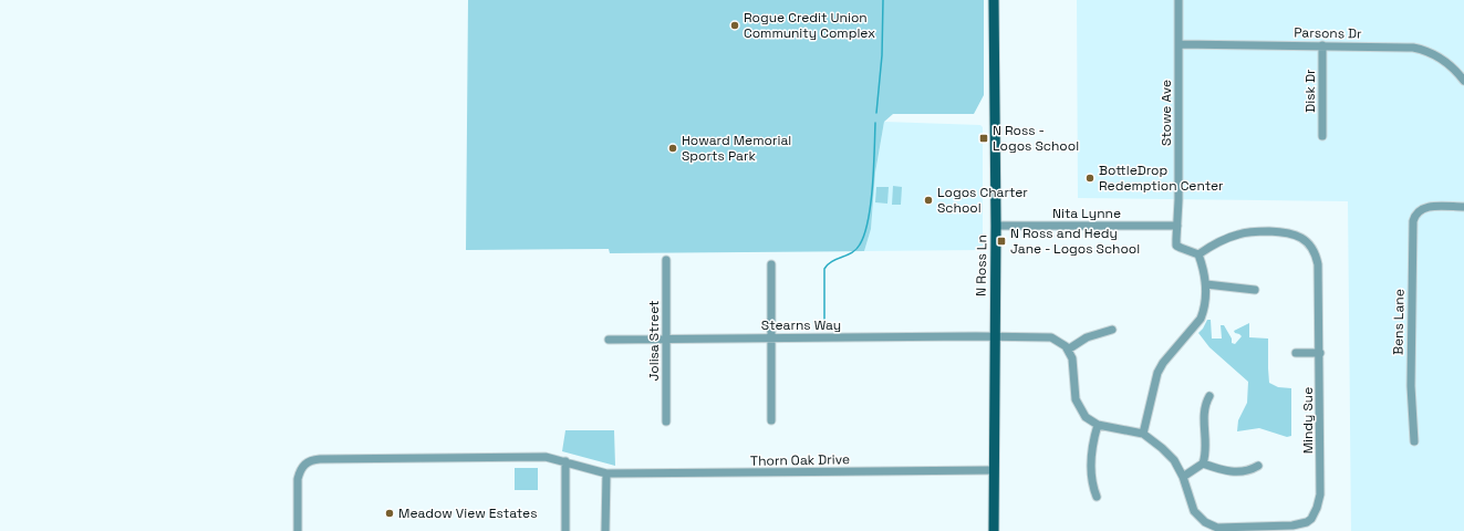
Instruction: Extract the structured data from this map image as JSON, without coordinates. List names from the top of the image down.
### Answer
{
  "streets": {
    "main road": ["N Ross Ln"],
    "street": [
      "Parsons Dr",
      "Disk Dr",
      "Stowe Ave",
      "Nita Lynne",
      "Bens Lane",
      "Stearns Way",
      "Jolisa Street",
      "Mindy Sue",
      "Thorn Oak Drive"
    ]
  },
  "crossings": [
    ["Parsons Dr", "Disk Dr"],
    ["Parsons Dr", "Stowe Ave"],
    ["Stowe Ave", "Nita Lynne"],
    ["Stowe Ave", "Mindy Sue"],
    ["Nita Lynne", "N Ross Ln"],
    ["N Ross Ln", "Stearns Way"],
    ["N Ross Ln", "Thorn Oak Drive"],
    ["Stearns Way", "Jolisa Street"]
  ],
  "places": {
    "other": [
      "Rogue Credit Union Community Complex",
      "Howard Memorial Sports Park",
      "BottleDrop Redemption Center",
      "Logos Charter School",
      "Meadow View Estates"
    ],
    "transit": ["N Ross - Logos School", "N Ross and Hedy Jane - Logos School"]
  }
}
